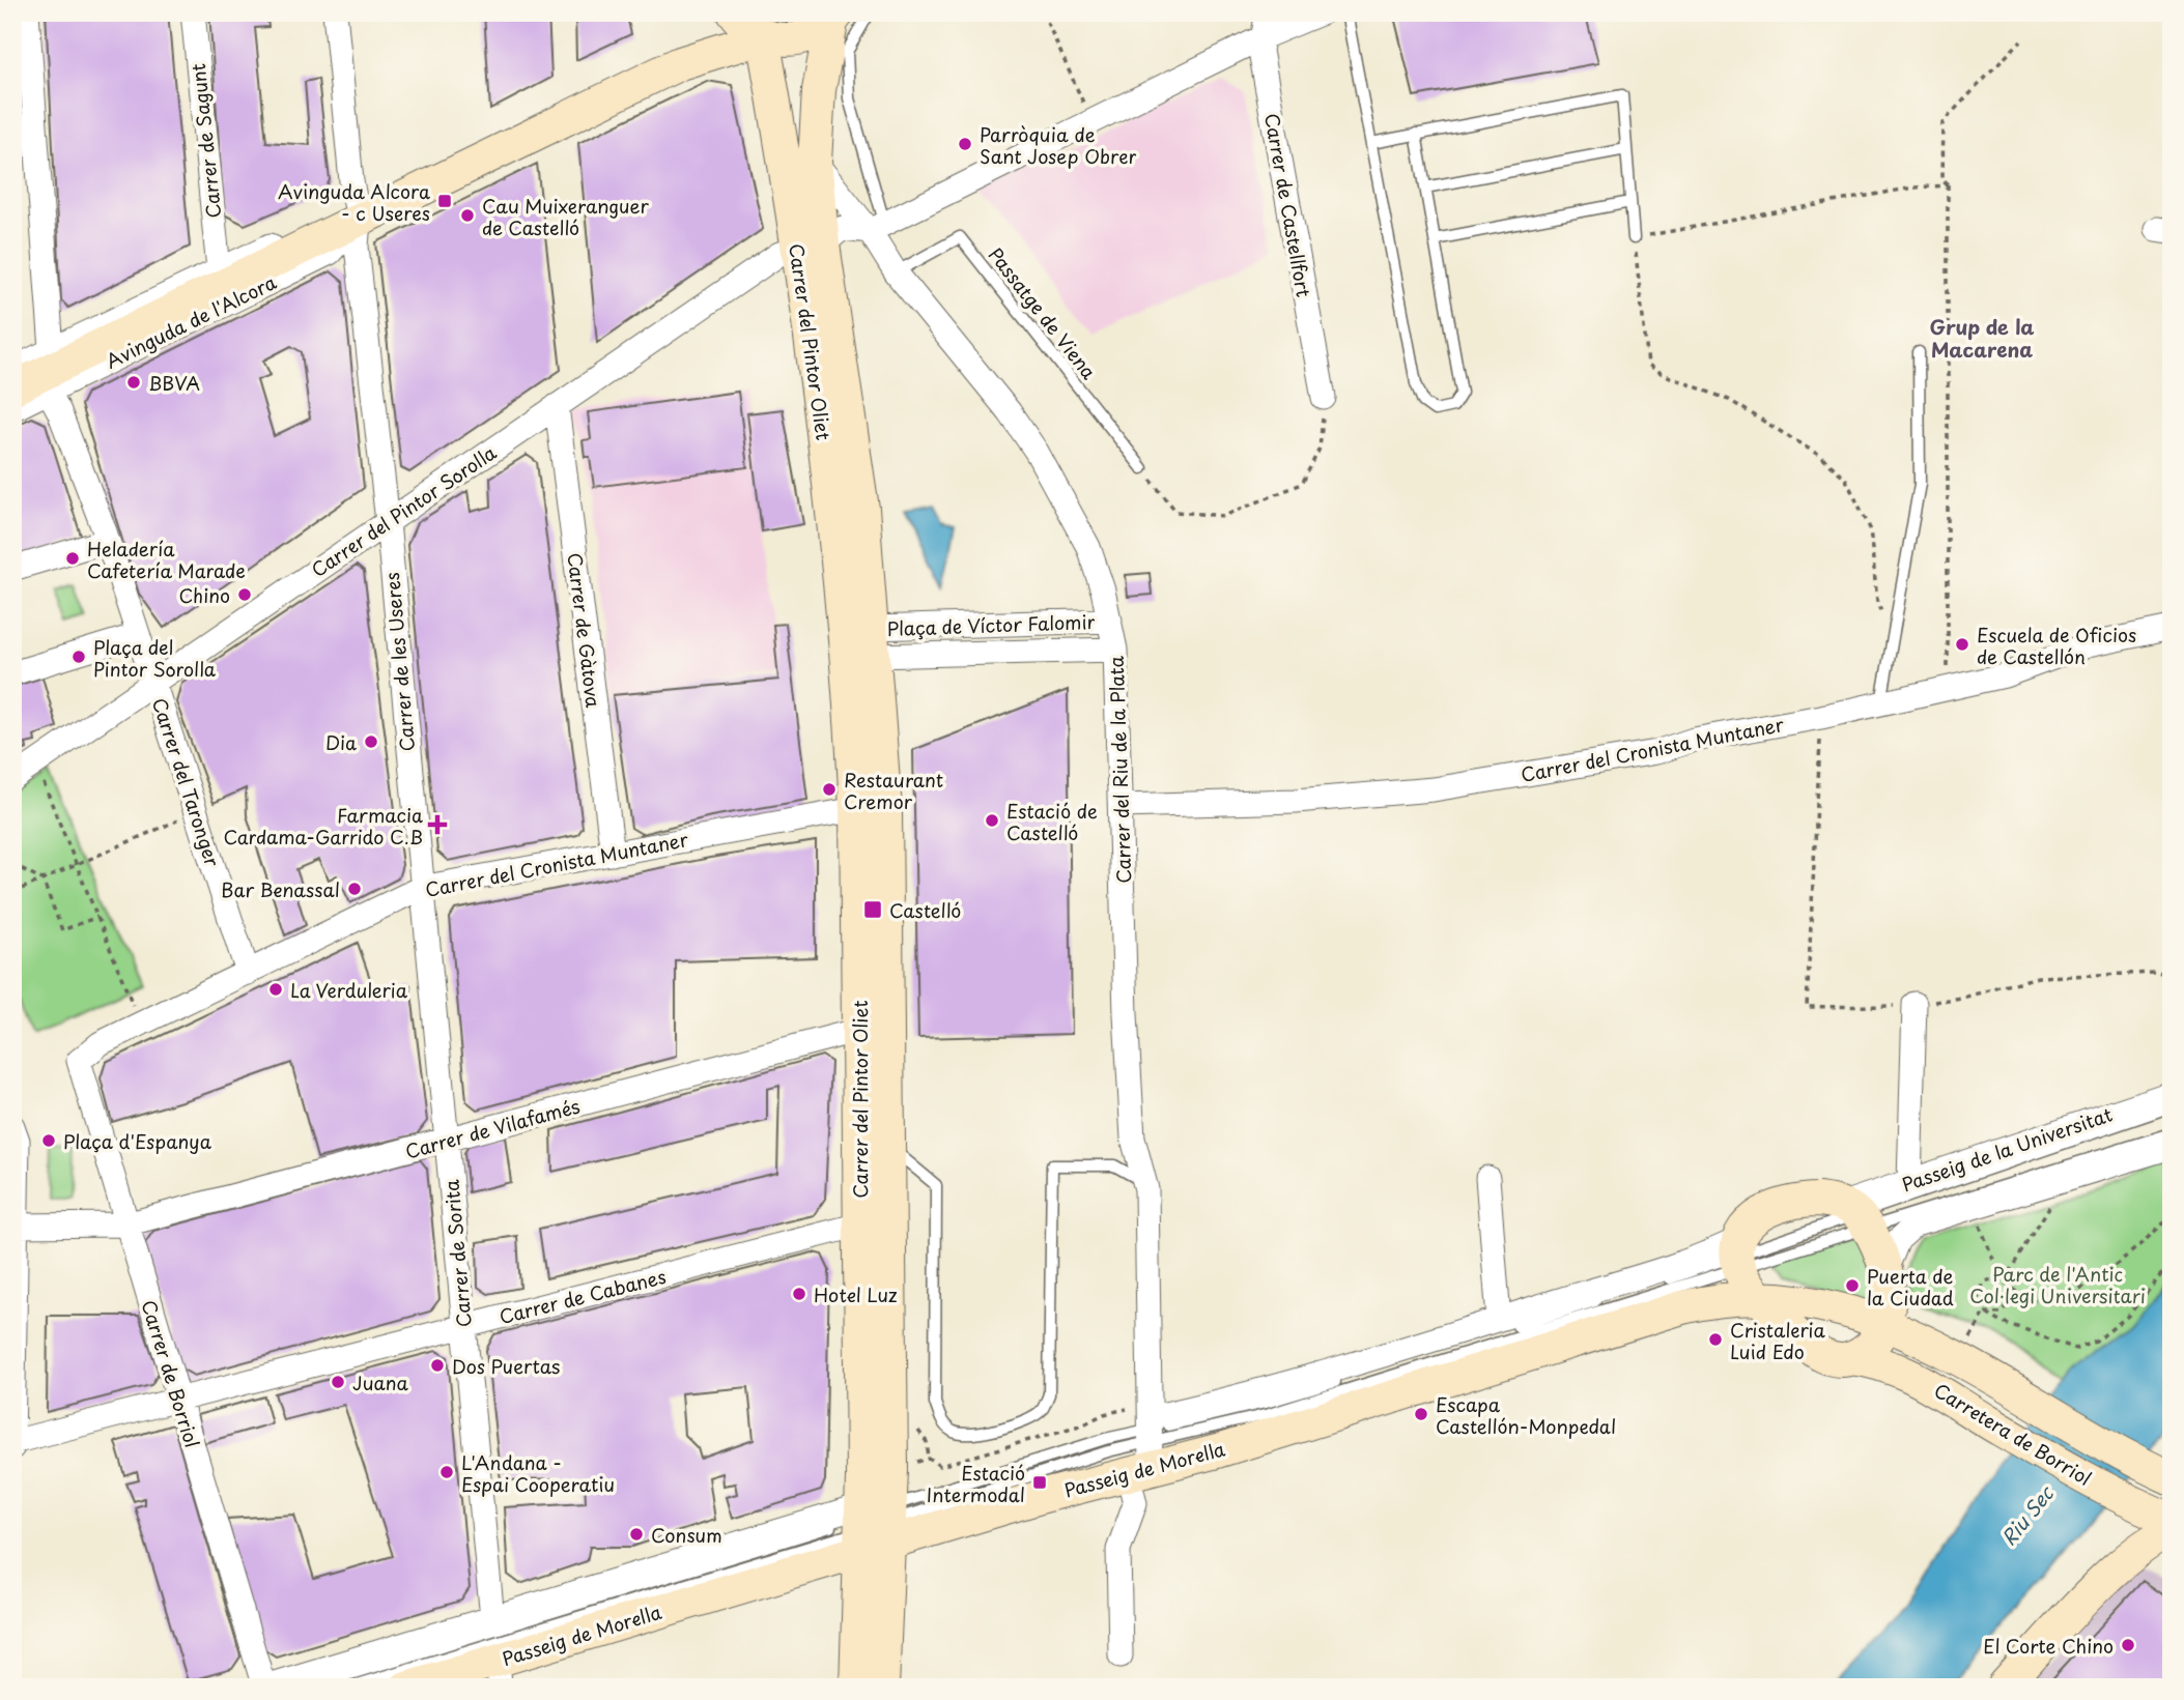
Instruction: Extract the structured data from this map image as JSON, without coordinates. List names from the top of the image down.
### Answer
{
  "streets": {
    "main road": [
      "Avinguda de l'Alcora",
      "Carrer del Pintor Oliet",
      "Carretera de Borriol",
      "Passeig de Morella"
    ],
    "street": [
      "Carrer de Sagunt",
      "Carrer de Castellfort",
      "Carrer del Pintor Sorolla",
      "Plaça de Víctor Falomir",
      "Carrer de Gàtova",
      "Carrer de les Useres",
      "Carrer del Cronista Muntaner",
      "Carrer del Riu de la Plata",
      "Carrer del Taronger",
      "Carrer de Vilafamés",
      "Passeig de la Universitat",
      "Carrer de Sorita",
      "Carrer de Cabanes",
      "Carrer de Borriol"
    ],
    "lane": ["Passatge de Viena"]
  },
  "crossings": [
    ["Carrer de Sagunt", "Avinguda de l'Alcora"],
    ["Passatge de Viena", "Carrer del Riu de la Plata"],
    ["Avinguda de l'Alcora", "Carrer del Pintor Oliet"],
    ["Avinguda de l'Alcora", "Carrer de les Useres"],
    ["Avinguda de l'Alcora", "Carrer del Taronger"],
    ["Carrer del Pintor Oliet", "Carrer del Pintor Sorolla"],
    ["Carrer del Pintor Oliet", "Plaça de Víctor Falomir"],
    ["Carrer del Pintor Oliet", "Carrer del Cronista Muntaner"],
    ["Carrer del Pintor Oliet", "Carrer del Riu de la Plata"],
    ["Carrer del Pintor Oliet", "Carrer de Vilafamés"],
    ["Carrer del Pintor Oliet", "Carrer de Cabanes"],
    ["Carrer del Pintor Oliet", "Passeig de Morella"],
    ["Carrer del Pintor Sorolla", "Carrer de Gàtova"],
    ["Carrer del Pintor Sorolla", "Carrer de les Useres"],
    ["Carrer del Pintor Sorolla", "Carrer del Riu de la Plata"],
    ["Carrer del Pintor Sorolla", "Carrer del Taronger"],
    ["Plaça de Víctor Falomir", "Carrer del Riu de la Plata"],
    ["Carrer de Gàtova", "Carrer del Cronista Muntaner"],
    ["Carrer de les Useres", "Carrer del Cronista Muntaner"],
    ["Carrer de les Useres", "Carrer de Sorita"],
    ["Carrer del Cronista Muntaner", "Carrer del Riu de la Plata"],
    ["Carrer del Cronista Muntaner", "Carrer del Taronger"],
    ["Carrer del Cronista Muntaner", "Carrer de Sorita"],
    ["Carrer del Cronista Muntaner", "Carrer de Borriol"],
    ["Carrer del Riu de la Plata", "Passeig de Morella"],
    ["Carrer de Vilafamés", "Carrer de Sorita"],
    ["Carrer de Vilafamés", "Carrer de Borriol"],
    ["Carrer de Sorita", "Carrer de Cabanes"],
    ["Carrer de Sorita", "Passeig de Morella"],
    ["Carrer de Cabanes", "Carrer de Borriol"],
    ["Carrer de Borriol", "Passeig de Morella"],
    ["Carretera de Borriol", "Passeig de Morella"]
  ],
  "districts": ["Grup de la Macarena"],
  "water": ["Riu Sec"],
  "parks": ["Parc de l'Antic Col·legi Universitari"],
  "places": {
    "other": [
      "Parròquia de Sant Josep Obrer",
      "Cau Muixeranguer de Castelló",
      "BBVA",
      "Heladería Cafetería Marade",
      "Chino",
      "Escuela de Oficios de Castellón",
      "Plaça del Pintor Sorolla",
      "Dia",
      "Restaurant Cremor",
      "Estació de Castelló",
      "Bar Benassal",
      "La Verduleria",
      "Plaça d'Espanya",
      "Puerta de la Ciudad",
      "Hotel Luz",
      "Cristaleria Luid Edo",
      "Dos Puertas",
      "Juana",
      "Escapa Castellón-Monpedal",
      "L'Andana - Espai Cooperatiu",
      "Consum",
      "El Corte Chino"
    ],
    "transit": ["Avinguda Alcora - c Useres", "Castelló", "Estació Intermodal"],
    "health": ["Farmacia Cardama-Garrido C.B"]
  }
}
